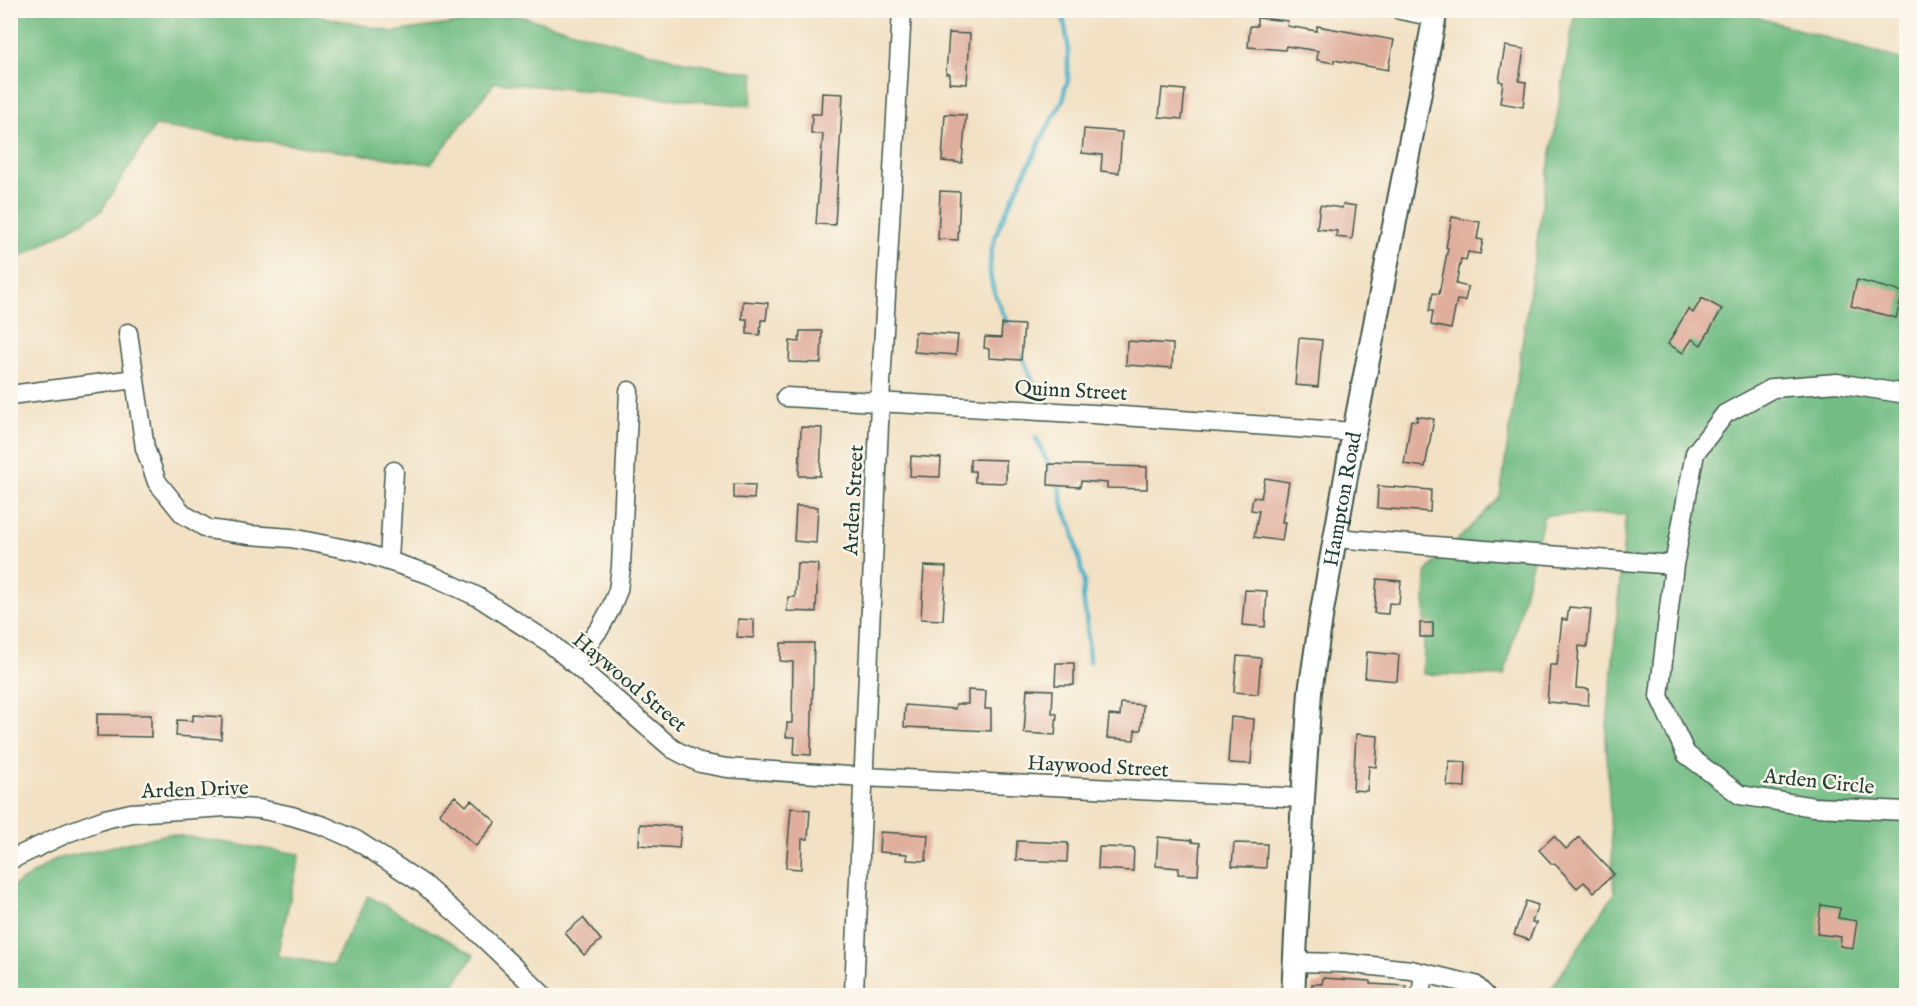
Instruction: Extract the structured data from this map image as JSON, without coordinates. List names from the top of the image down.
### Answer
{
  "streets": {
    "main road": ["Hampton Road"],
    "street": [
      "Quinn Street",
      "Arden Street",
      "Haywood Street",
      "Arden Circle",
      "Arden Drive"
    ]
  },
  "crossings": [
    ["Quinn Street", "Arden Street"],
    ["Quinn Street", "Hampton Road"],
    ["Arden Street", "Haywood Street"],
    ["Hampton Road", "Haywood Street"]
  ]
}
